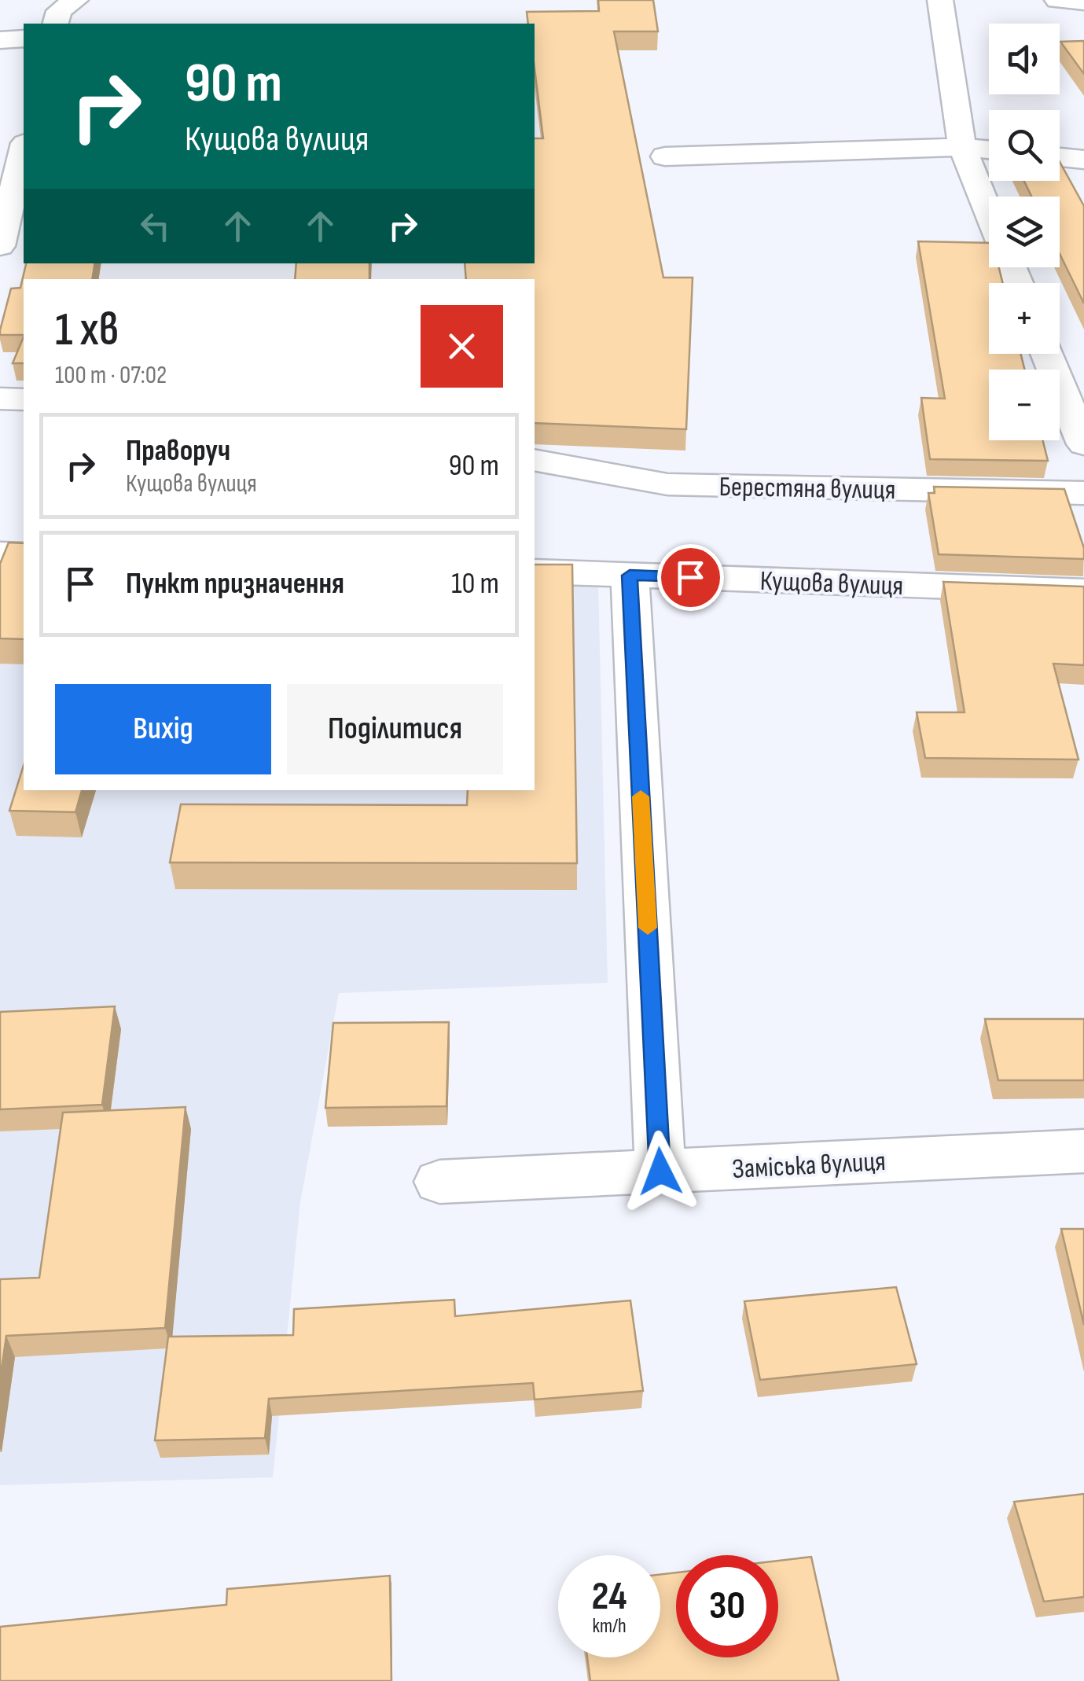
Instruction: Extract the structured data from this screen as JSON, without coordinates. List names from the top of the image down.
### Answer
{
  "streets": {
    "street": ["Берестяна вулиця", "Кущова вулиця", "Заміська вулиця"]
  },
  "page": {
    "map_buttons": ["+", "−"],
    "turn": ["90 m", "Кущова вулиця"],
    "heading": ["1 хв", "100 m · 07:02"],
    "list": [
      {
        "name": "Праворуч",
        "note": "Кущова вулиця",
        "value": "90 m"
      },
      {
        "name": "Пункт призначення",
        "value": "10 m"
      }
    ],
    "buttons": ["Вихід", "Поділитися"],
    "speed": "24 km/h",
    "limit": "30"
  }
}
